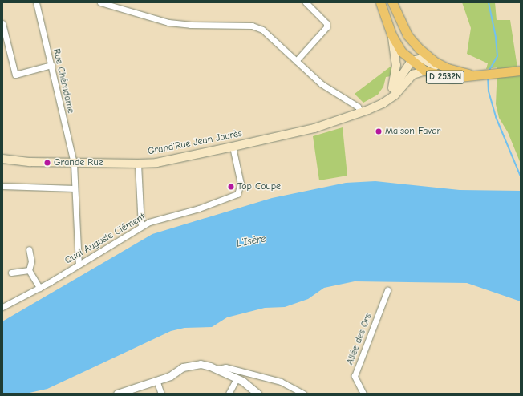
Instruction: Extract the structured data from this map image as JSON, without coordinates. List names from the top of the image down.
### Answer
{
  "streets": {
    "main road": ["D 2532N", "Grand'Rue Jean Jaurès"],
    "street": ["Rue Chéradame", "Quai Auguste Clément", "Allée des Ors"]
  },
  "crossings": [
    ["Rue Chéradame", "Grand'Rue Jean Jaurès"],
    ["Rue Chéradame", "Quai Auguste Clément"],
    ["Grand'Rue Jean Jaurès", "Quai Auguste Clément"]
  ],
  "water": ["L'Isère"],
  "places": ["Maison Favor", "Grande Rue", "Top Coupe"]
}
